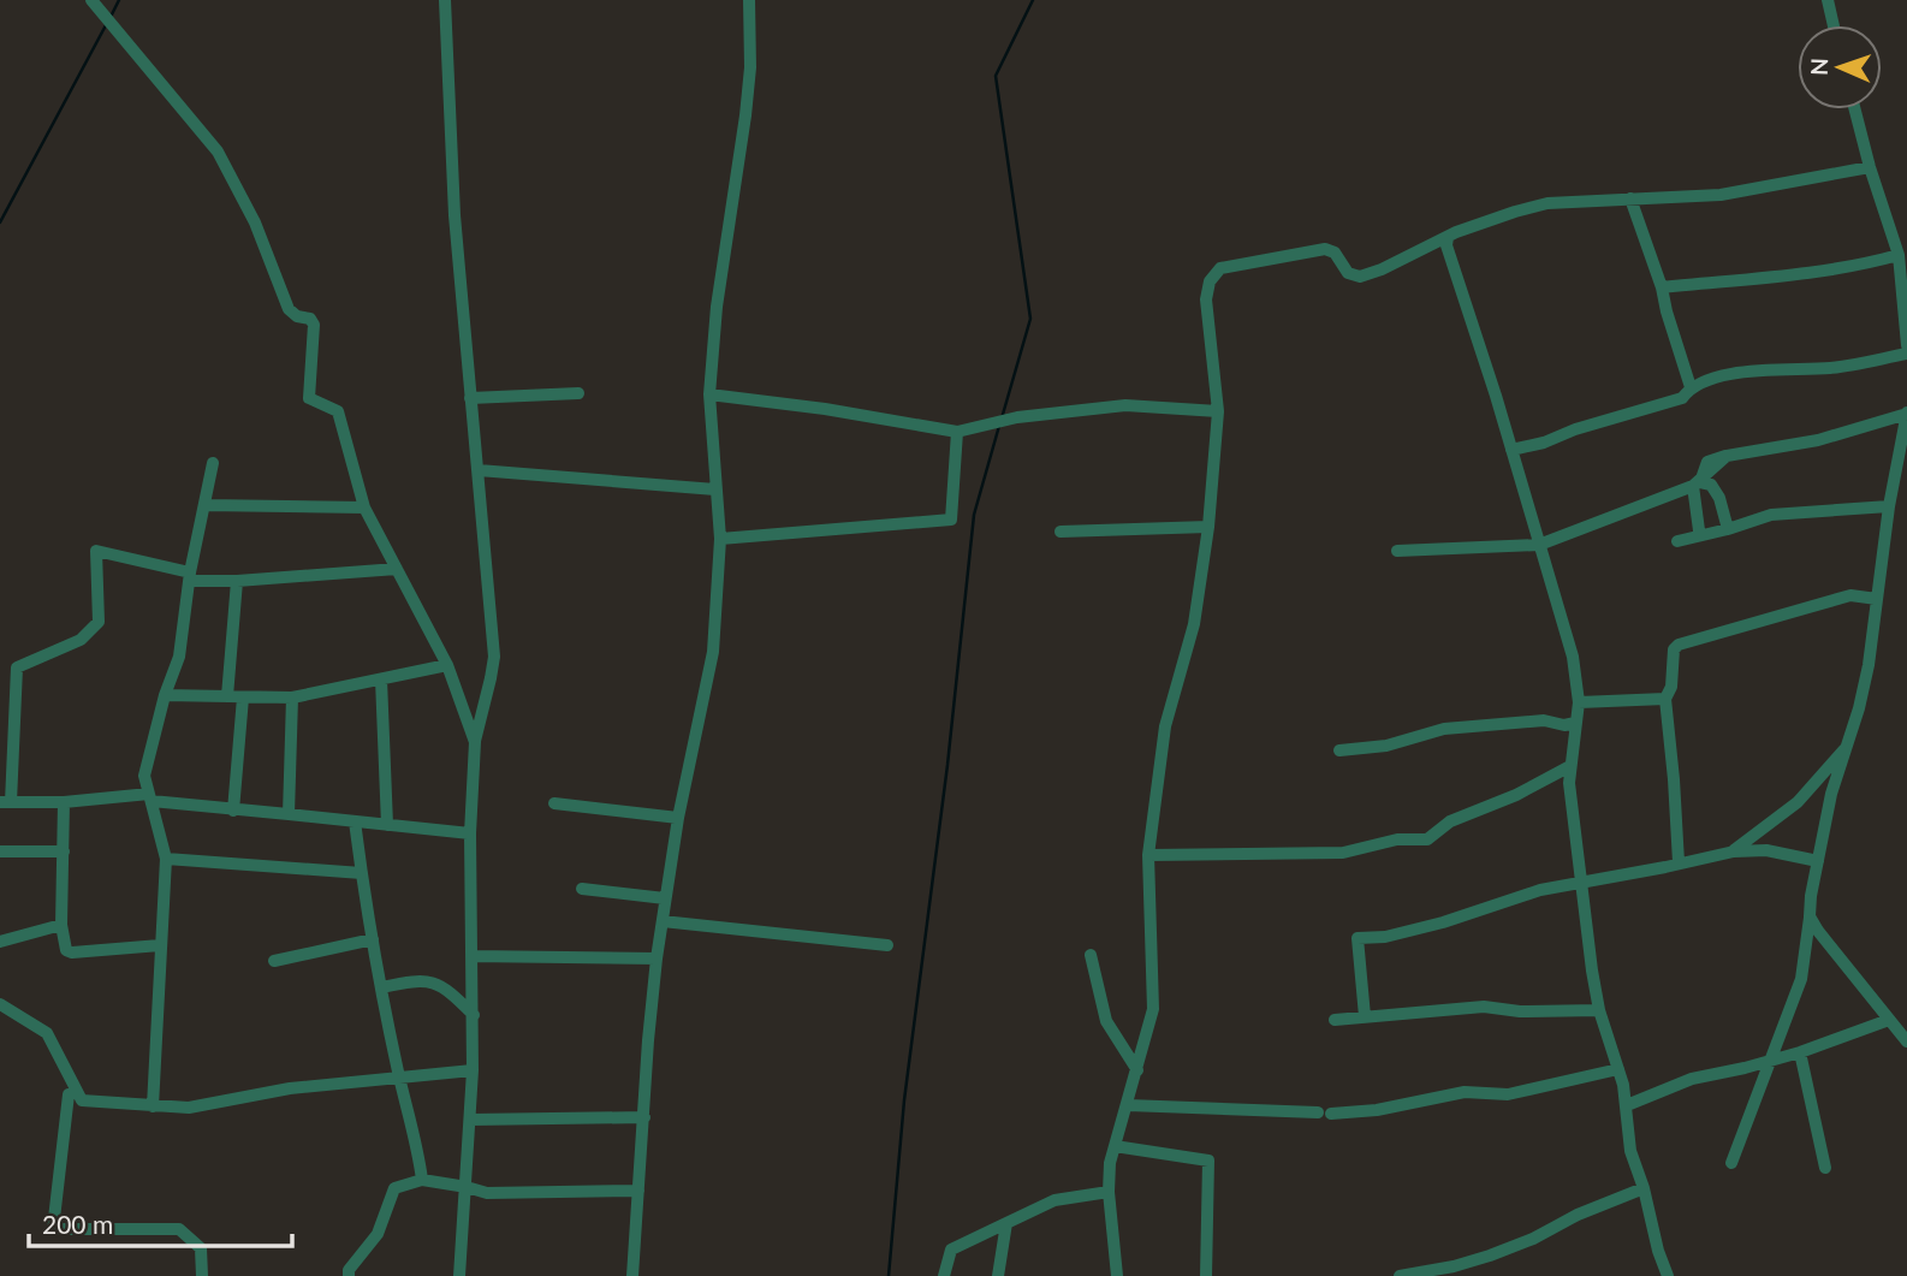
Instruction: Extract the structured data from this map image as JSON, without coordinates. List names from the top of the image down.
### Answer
{
  "scale_bar": "200 m",
  "north": "left"
}
